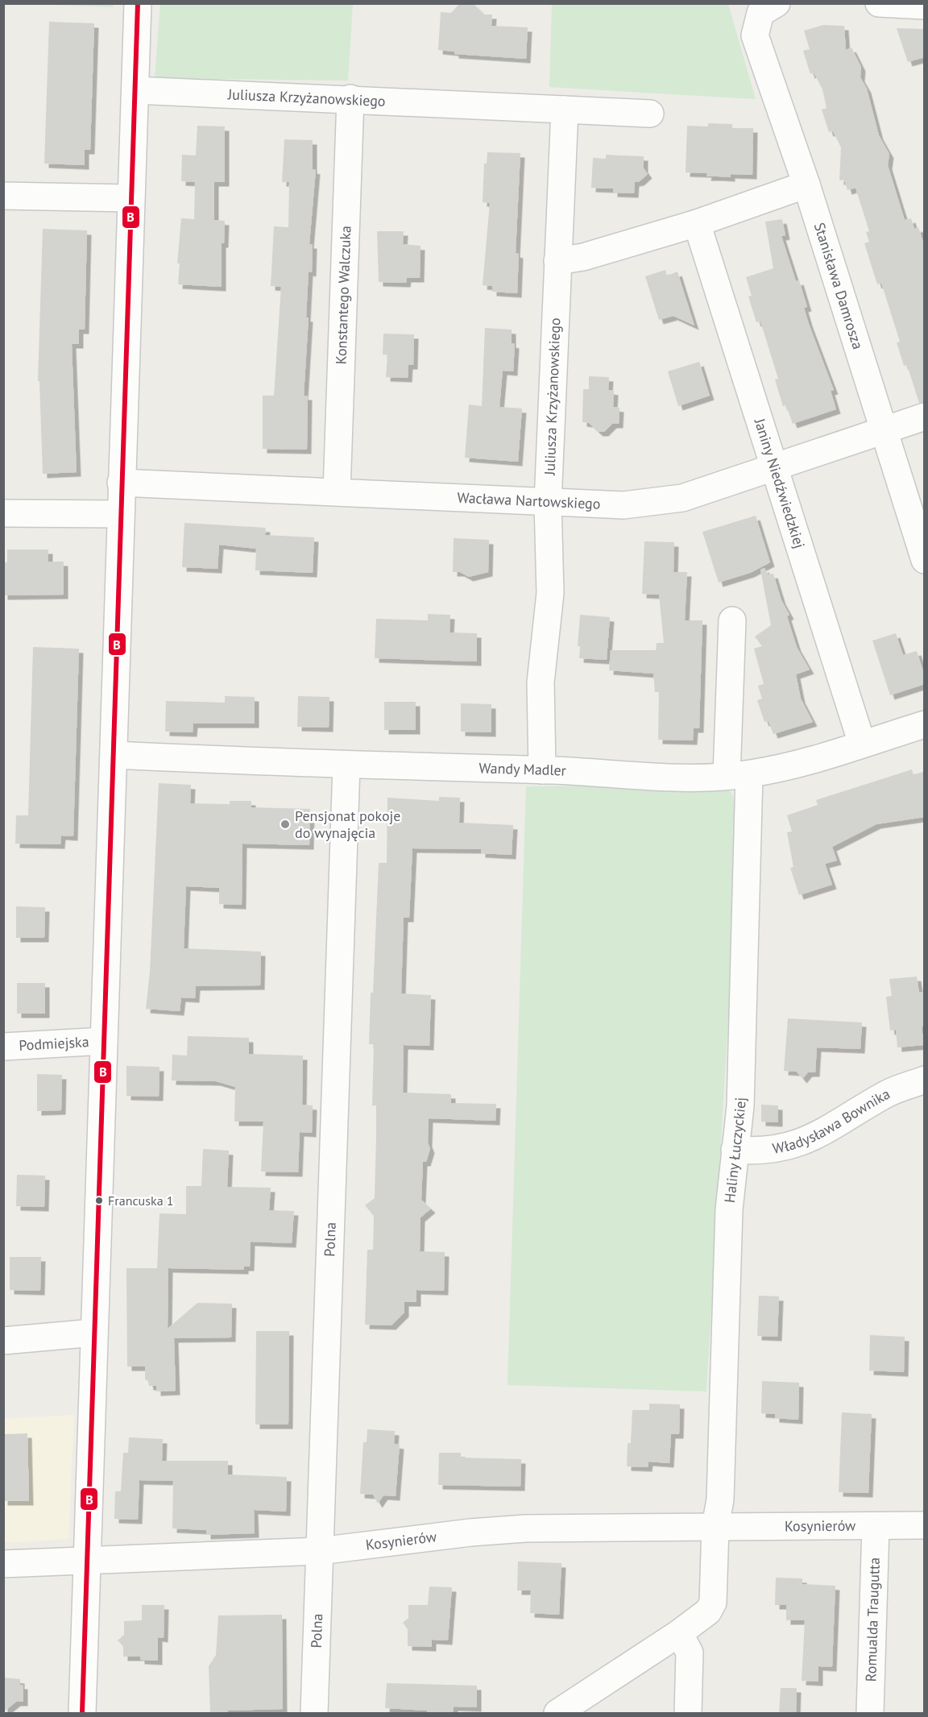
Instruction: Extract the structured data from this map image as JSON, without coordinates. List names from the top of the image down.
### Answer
{
  "streets": {
    "street": [
      "Juliusza Krzyżanowskiego",
      "Stanisława Damrosza",
      "Konstantego Walczuka",
      "Janiny Niedźwiedzkiej",
      "Wacława Nartowskiego",
      "Wandy Madler",
      "Podmiejska",
      "Władysława Bownika",
      "Haliny Łuczyckiej",
      "Polna",
      "Kosynierów",
      "Romualda Traugutta"
    ]
  },
  "crossings": [
    ["Juliusza Krzyżanowskiego", "Konstantego Walczuka"],
    ["Juliusza Krzyżanowskiego", "Wacława Nartowskiego"],
    ["Juliusza Krzyżanowskiego", "Wandy Madler"],
    ["Stanisława Damrosza", "Wacława Nartowskiego"],
    ["Konstantego Walczuka", "Wacława Nartowskiego"],
    ["Janiny Niedźwiedzkiej", "Wacława Nartowskiego"],
    ["Janiny Niedźwiedzkiej", "Wandy Madler"],
    ["Wandy Madler", "Haliny Łuczyckiej"],
    ["Wandy Madler", "Polna"],
    ["Władysława Bownika", "Haliny Łuczyckiej"],
    ["Haliny Łuczyckiej", "Kosynierów"],
    ["Polna", "Kosynierów"],
    ["Kosynierów", "Romualda Traugutta"]
  ],
  "places": ["Pensjonat pokoje do wynajęcia", "Francuska 1"],
  "lines": ["transit line B"]
}
